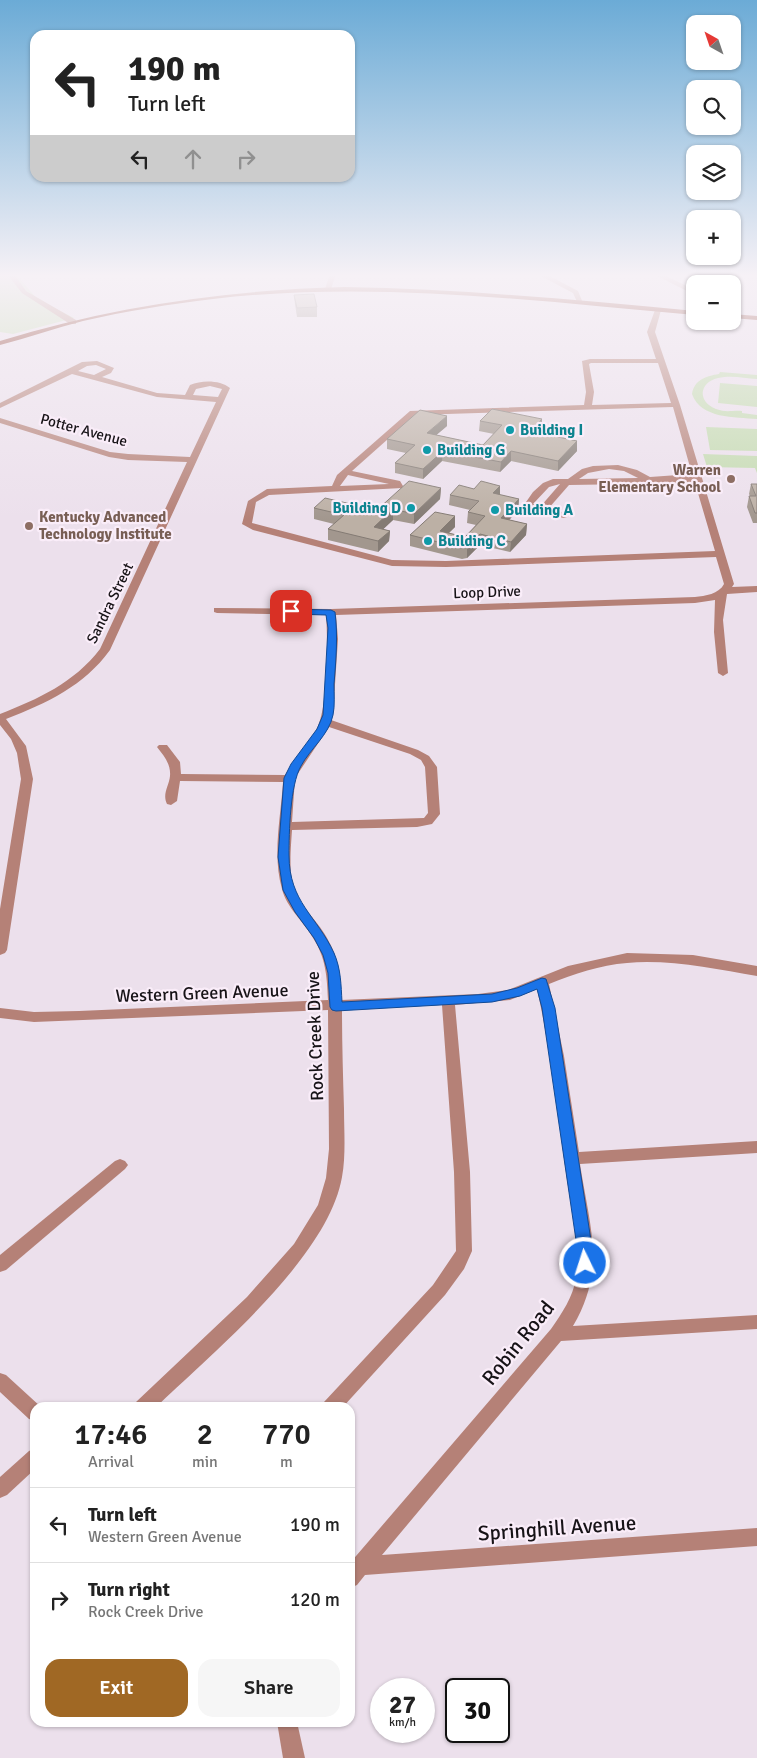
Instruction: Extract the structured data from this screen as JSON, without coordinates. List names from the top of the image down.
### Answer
{
  "streets": {
    "street": [
      "Potter Avenue",
      "Loop Drive",
      "Sandra Street",
      "Western Green Avenue",
      "Rock Creek Drive",
      "Robin Road",
      "Springhill Avenue"
    ]
  },
  "crossings": [
    ["Potter Avenue", "Sandra Street"],
    ["Loop Drive", "Rock Creek Drive"],
    ["Western Green Avenue", "Rock Creek Drive"],
    ["Western Green Avenue", "Robin Road"],
    ["Robin Road", "Springhill Avenue"]
  ],
  "places": [
    "Building I",
    "Building G",
    "Warren Elementary School",
    "Building D",
    "Building A",
    "Kentucky Advanced Technology Institute",
    "Building C"
  ],
  "north": "top left",
  "page": {
    "map_buttons": ["+", "−"],
    "turn": ["190 m", "Turn left"],
    "eta": [
      "17:46",
      "Arrival",
      "2",
      "min",
      "770",
      "m"
    ],
    "list": [
      {
        "name": "Turn left",
        "note": "Western Green Avenue",
        "value": "190 m"
      },
      {
        "name": "Turn right",
        "note": "Rock Creek Drive",
        "value": "120 m"
      }
    ],
    "buttons": ["Exit", "Share"],
    "speed": "27 km/h",
    "limit": "30"
  }
}
